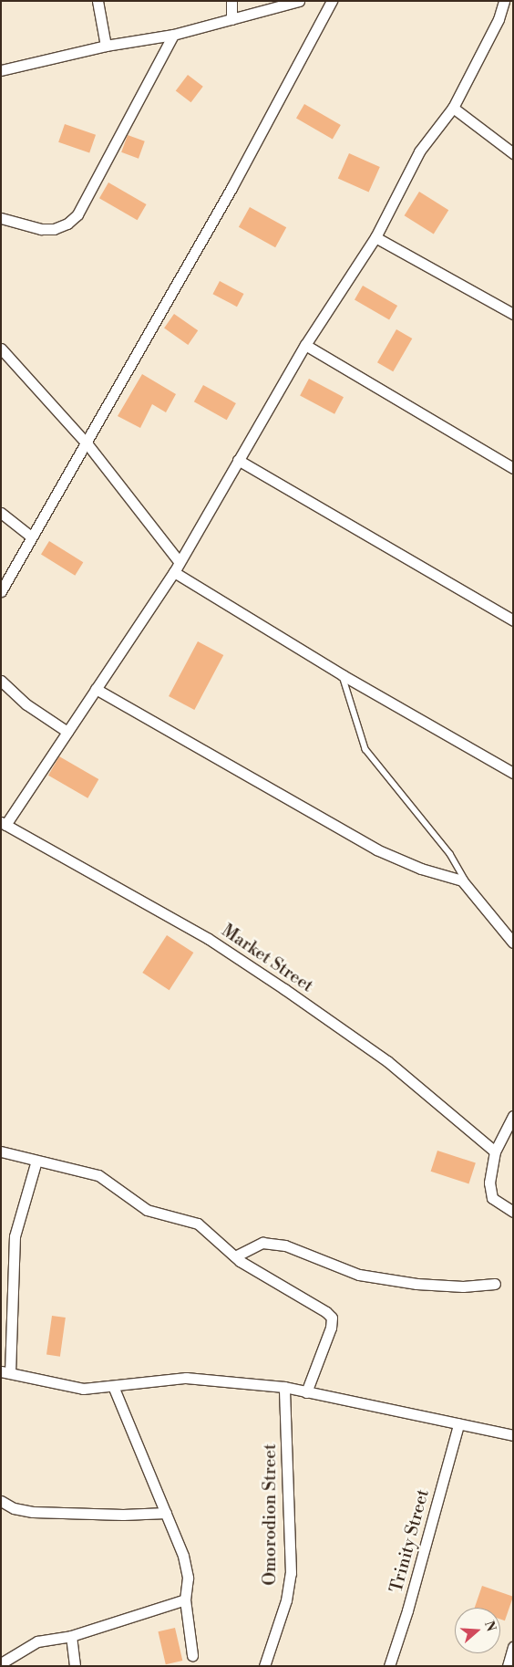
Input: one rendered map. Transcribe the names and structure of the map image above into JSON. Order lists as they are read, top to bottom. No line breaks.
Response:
{"streets":{"street":["Market Street","Omorodion Street","Trinity Street"]},"north":"right"}
